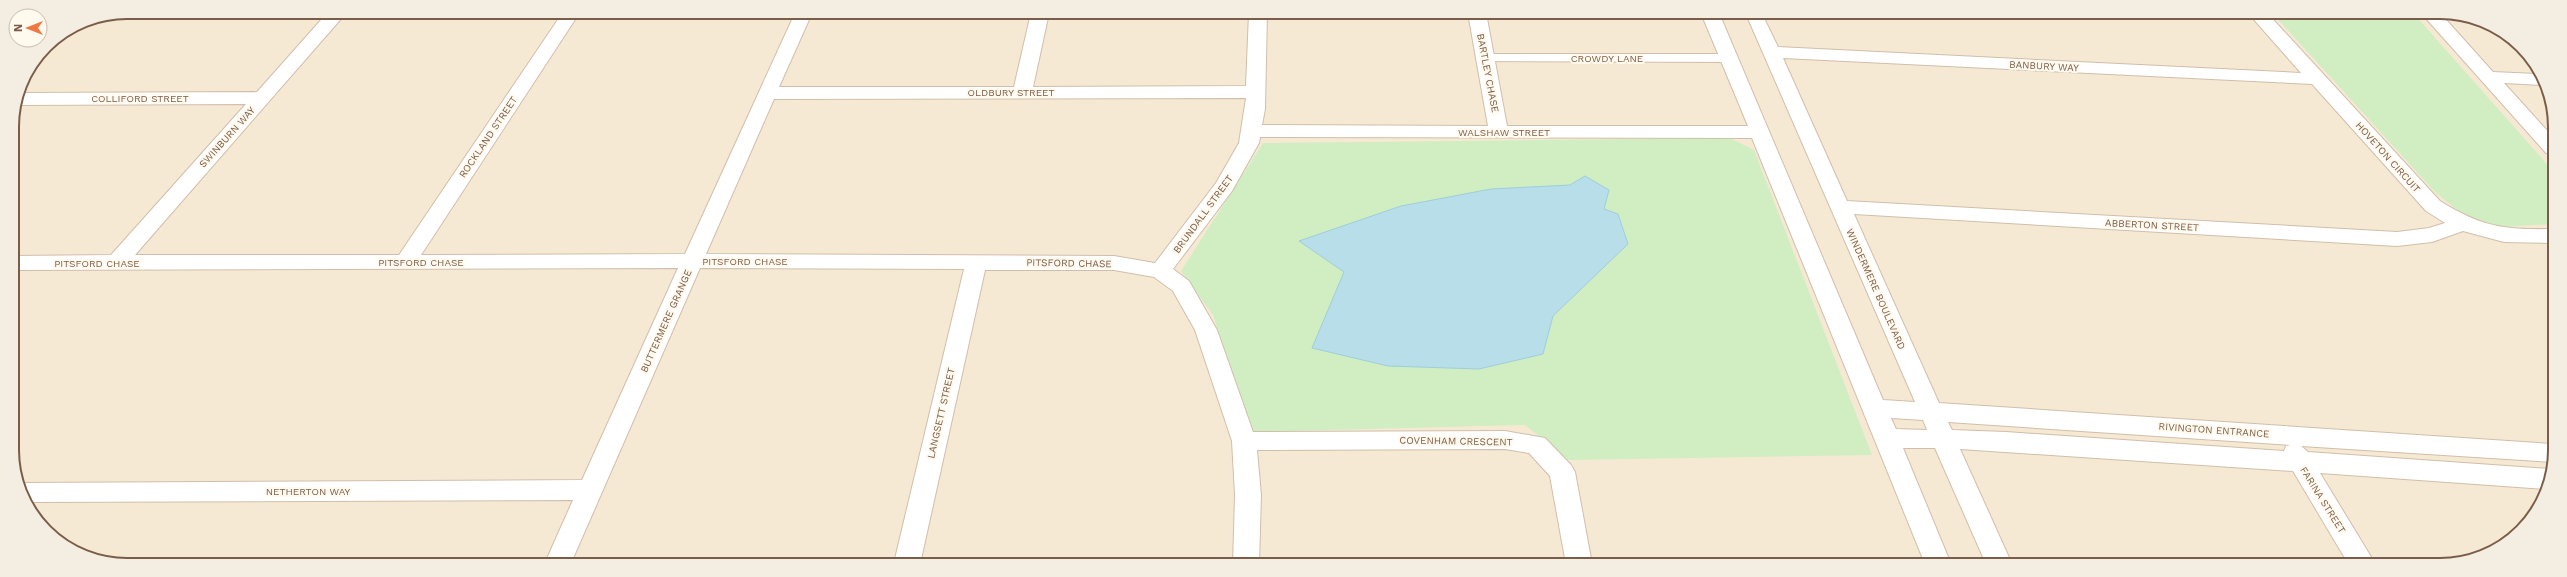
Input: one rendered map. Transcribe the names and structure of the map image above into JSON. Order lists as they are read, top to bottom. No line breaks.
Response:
{"streets":{"street":["BANBURY WAY","BARTLEY CHASE","OLDBURY STREET","COLLIFORD STREET","WALSHAW STREET","SWINBURN WAY","ROCKLAND STREET","HOVETON CIRCUIT","BRUNDALL STREET","ABBERTON STREET","PITSFORD CHASE","WINDERMERE BOULEVARD","BUTTERMERE GRANGE","LANGSETT STREET","RIVINGTON ENTRANCE","COVENHAM CRESCENT","NETHERTON WAY","FARINA STREET"],"lane":["CROWDY LANE"]},"crossings":[["CROWDY LANE","BARTLEY CHASE"],["BANBURY WAY","HOVETON CIRCUIT"],["BANBURY WAY","WINDERMERE BOULEVARD"],["BARTLEY CHASE","WALSHAW STREET"],["OLDBURY STREET","BRUNDALL STREET"],["OLDBURY STREET","BUTTERMERE GRANGE"],["COLLIFORD STREET","SWINBURN WAY"],["WALSHAW STREET","BRUNDALL STREET"],["SWINBURN WAY","PITSFORD CHASE"],["ROCKLAND STREET","PITSFORD CHASE"],["HOVETON CIRCUIT","ABBERTON STREET"],["BRUNDALL STREET","PITSFORD CHASE"],["ABBERTON STREET","WINDERMERE BOULEVARD"],["PITSFORD CHASE","BUTTERMERE GRANGE"],["PITSFORD CHASE","LANGSETT STREET"],["PITSFORD CHASE","COVENHAM CRESCENT"],["WINDERMERE BOULEVARD","RIVINGTON ENTRANCE"],["BUTTERMERE GRANGE","NETHERTON WAY"],["RIVINGTON ENTRANCE","FARINA STREET"]],"north":"left"}
